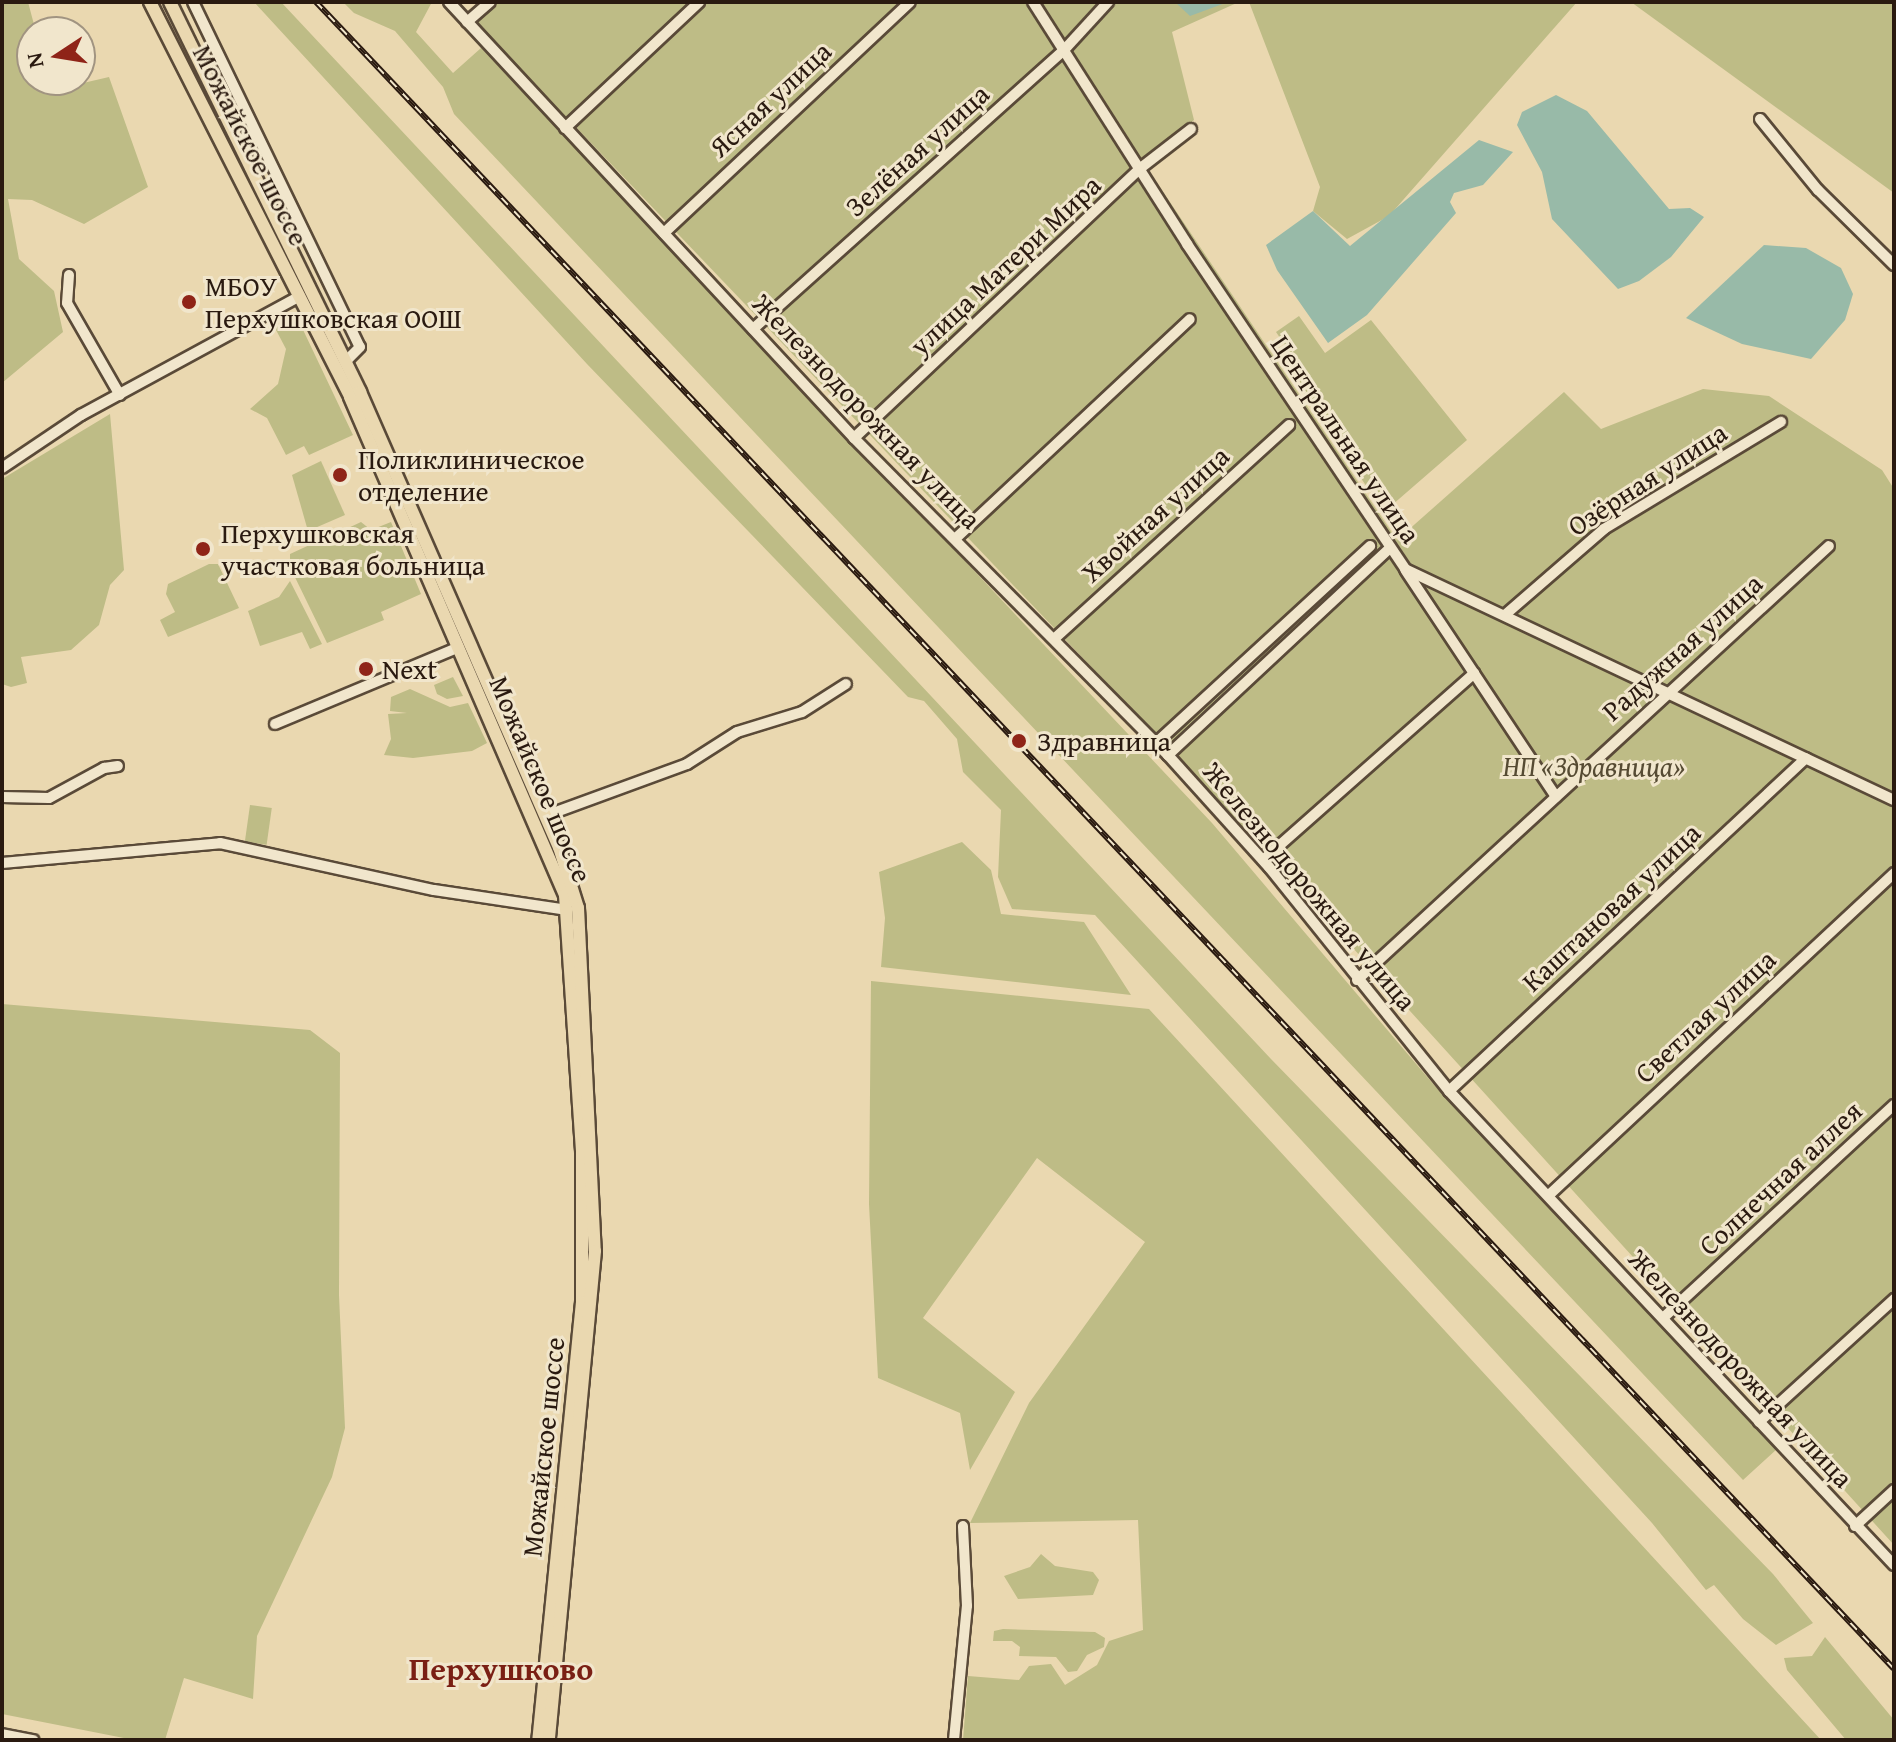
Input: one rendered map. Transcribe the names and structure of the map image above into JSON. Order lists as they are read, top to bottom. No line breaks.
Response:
{"streets":{"main road":["Можайское шоссе"],"street":["Ясная улица","Зелёная улица","улица Матери Мира","Железнодорожная улица","Центральная улица","Озёрная улица","Хвойная улица","Радужная улица","Каштановая улица","Светлая улица","Солнечная аллея"]},"crossings":[["Ясная улица","Железнодорожная улица"],["Зелёная улица","Железнодорожная улица"],["Зелёная улица","Центральная улица"],["улица Матери Мира","Железнодорожная улица"],["улица Матери Мира","Центральная улица"],["Железнодорожная улица","Хвойная улица"],["Железнодорожная улица","Радужная улица"],["Железнодорожная улица","Каштановая улица"],["Железнодорожная улица","Светлая улица"],["Железнодорожная улица","Солнечная аллея"],["Центральная улица","Озёрная улица"],["Центральная улица","Радужная улица"],["Центральная улица","Каштановая улица"]],"districts":["Перхушково"],"parks":["НП «Здравница»"],"places":["МБОУ Перхушковская ООШ","Поликлиническое отделение","Перхушковская участковая больница","Next","Здравница"],"north":"left"}
